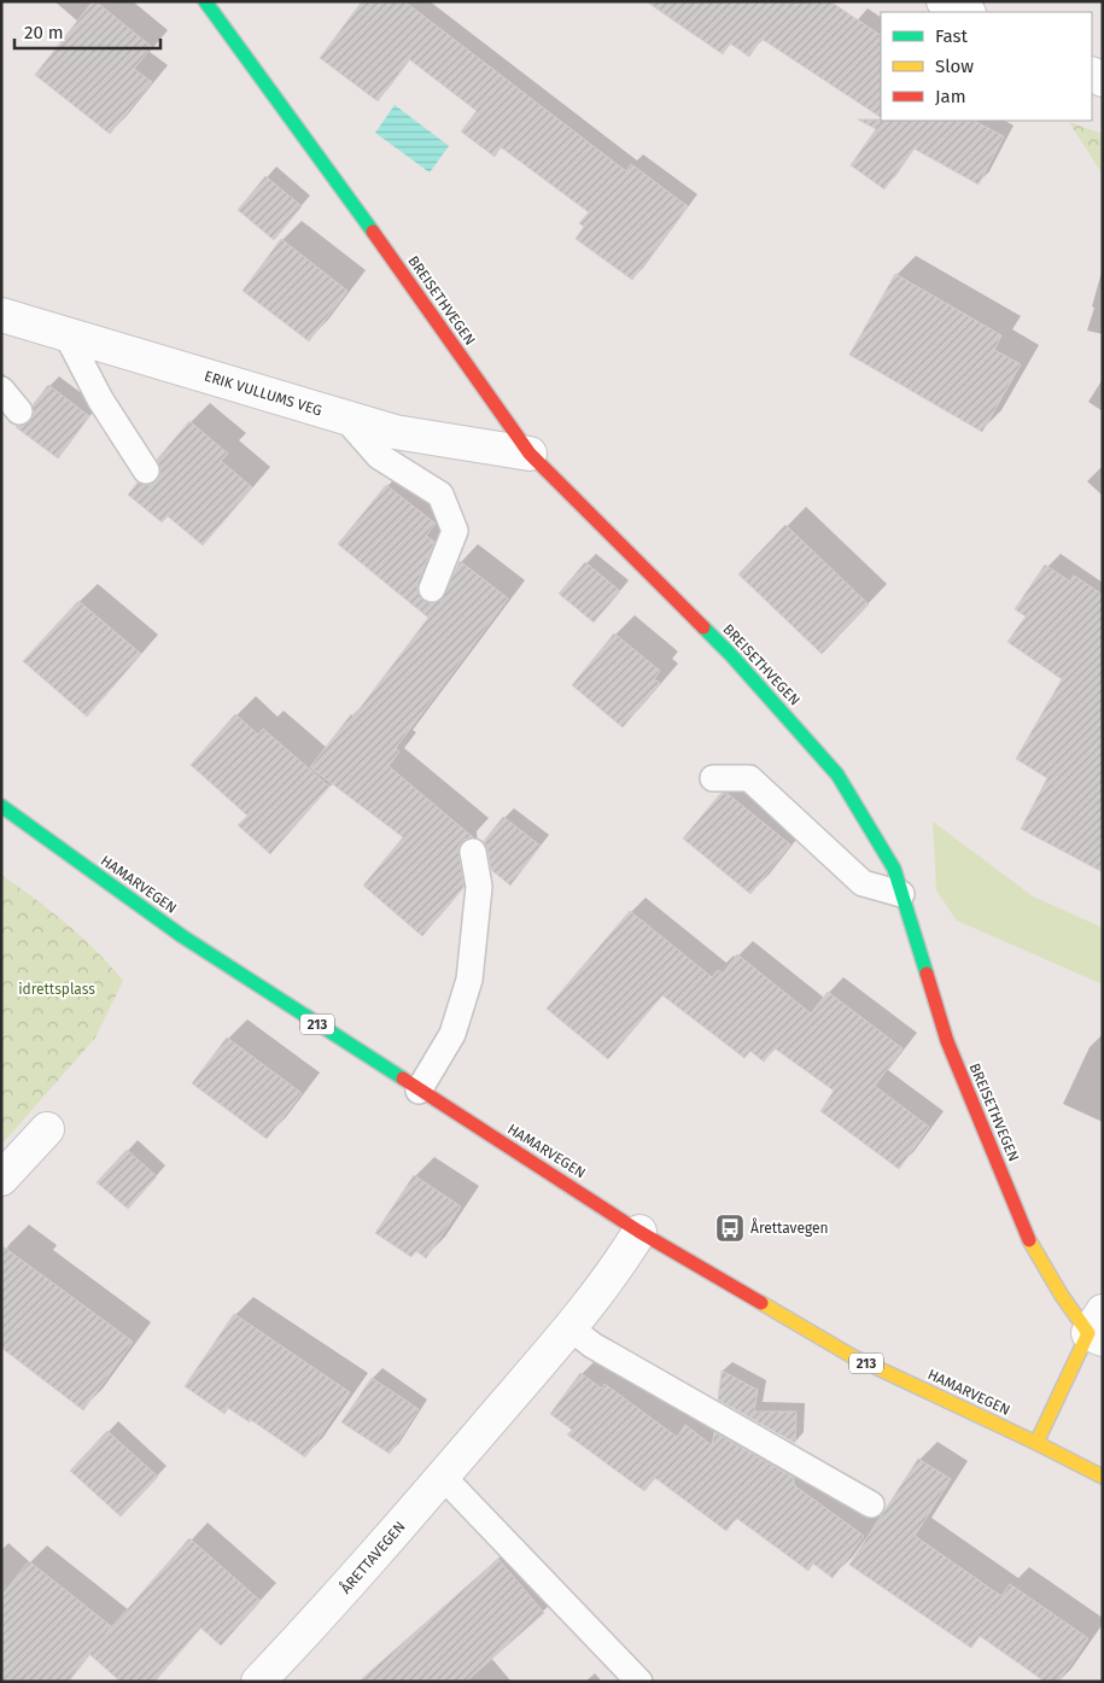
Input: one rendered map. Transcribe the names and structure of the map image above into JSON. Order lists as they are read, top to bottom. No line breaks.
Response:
{"streets":{"street":["BREISETHVEGEN","ERIK VULLUMS VEG","HAMARVEGEN","213","ÅRETTAVEGEN"]},"crossings":[["BREISETHVEGEN","ERIK VULLUMS VEG"],["BREISETHVEGEN","HAMARVEGEN"],["HAMARVEGEN","ÅRETTAVEGEN"]],"parks":["idrettsplass"],"places":{"bus stop":["Årettavegen"]},"legend":["Fast","Slow","Jam"],"scale_bar":"20 m"}
